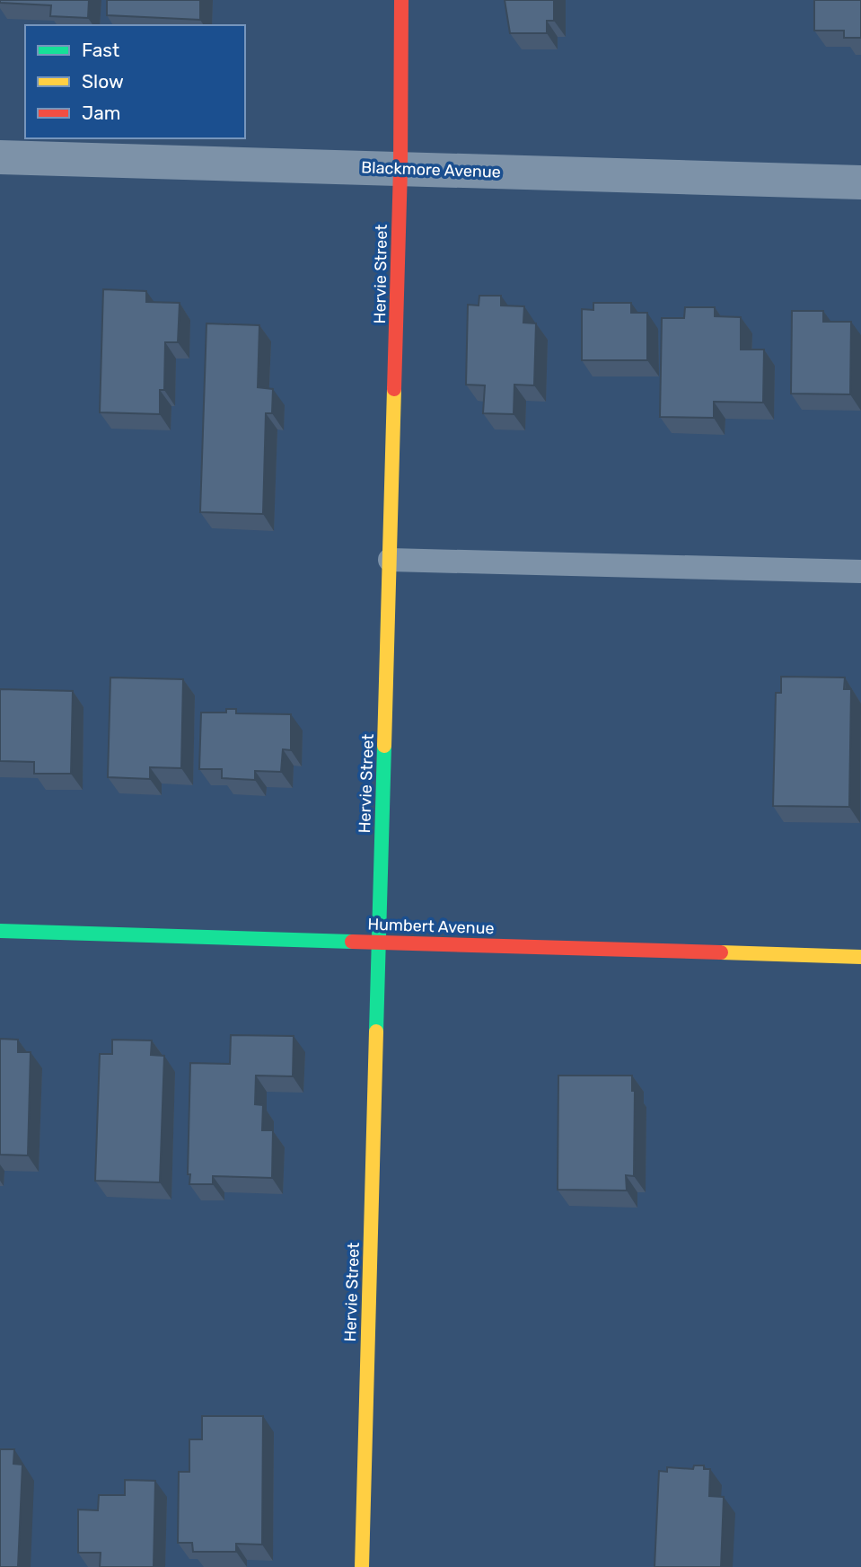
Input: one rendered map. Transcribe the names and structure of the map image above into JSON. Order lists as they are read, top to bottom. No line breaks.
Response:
{"streets":{"street":["Blackmore Avenue","Hervie Street","Humbert Avenue"]},"crossings":[["Blackmore Avenue","Hervie Street"],["Hervie Street","Humbert Avenue"]],"legend":["Fast","Slow","Jam"]}
